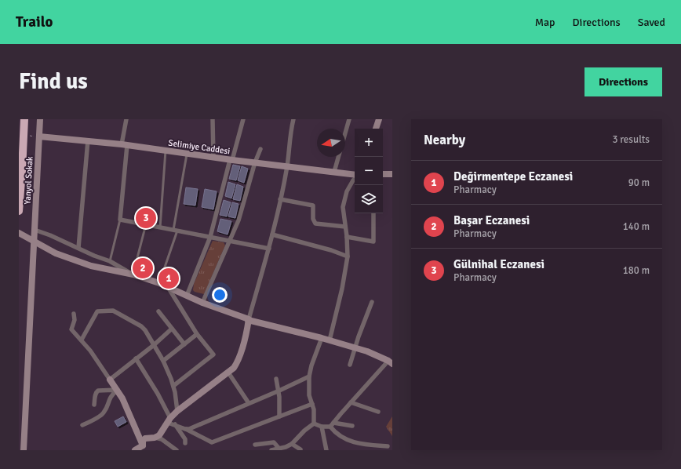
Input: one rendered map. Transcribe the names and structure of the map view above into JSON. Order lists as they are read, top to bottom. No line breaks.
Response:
{"streets":{"street":["Selimiye Caddesi","Yanyol Sokak"]},"crossings":[["Selimiye Caddesi","Yanyol Sokak"]],"north":"left","page":{"header":"Trailo","nav":["Map","Directions","Saved"],"buttons":"Directions","title":"Find us","heading":["Nearby","3 results"],"map_buttons":["+","−"],"list":[{"mark":"1","name":"Değirmentepe Eczanesi","note":"Pharmacy","value":"90 m"},{"mark":"2","name":"Başar Eczanesi","note":"Pharmacy","value":"140 m"},{"mark":"3","name":"Gülnihal Eczanesi","note":"Pharmacy","value":"180 m"}],"pins":["3","2","1"]}}
